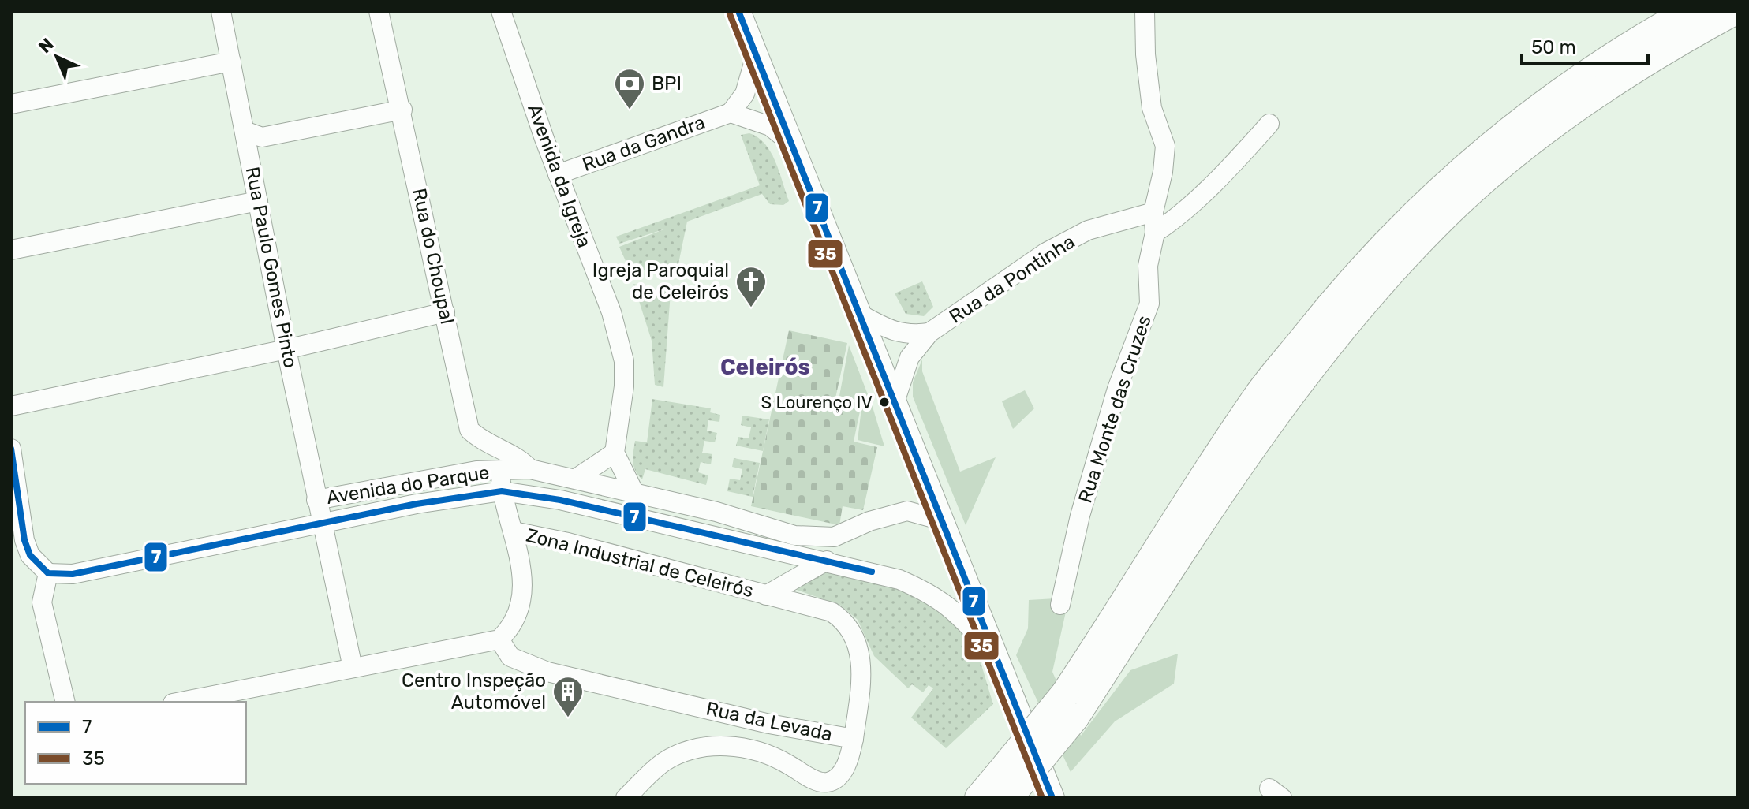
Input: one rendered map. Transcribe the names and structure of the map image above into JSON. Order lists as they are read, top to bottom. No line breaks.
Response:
{"streets":{"street":["Rua da Gandra","Avenida da Igreja","Rua do Choupal","Rua Paulo Gomes Pinto","Rua da Pontinha","Rua Monte das Cruzes","Avenida do Parque","Zona Industrial de Celeirós","Rua da Levada"]},"crossings":[["Rua da Gandra","Avenida da Igreja"],["Rua do Choupal","Avenida do Parque"],["Rua Paulo Gomes Pinto","Avenida do Parque"],["Rua da Pontinha","Rua Monte das Cruzes"],["Zona Industrial de Celeirós","Rua da Levada"]],"districts":["Celeirós"],"places":{"bank":["BPI"],"church":["Igreja Paroquial de Celeirós"],"other":["S Lourenço IV"],"building":["Centro Inspeção Automóvel"]},"lines":["transit line 7","transit line 35"],"legend":["7","35"],"scale_bar":"50 m","north":"top left"}
